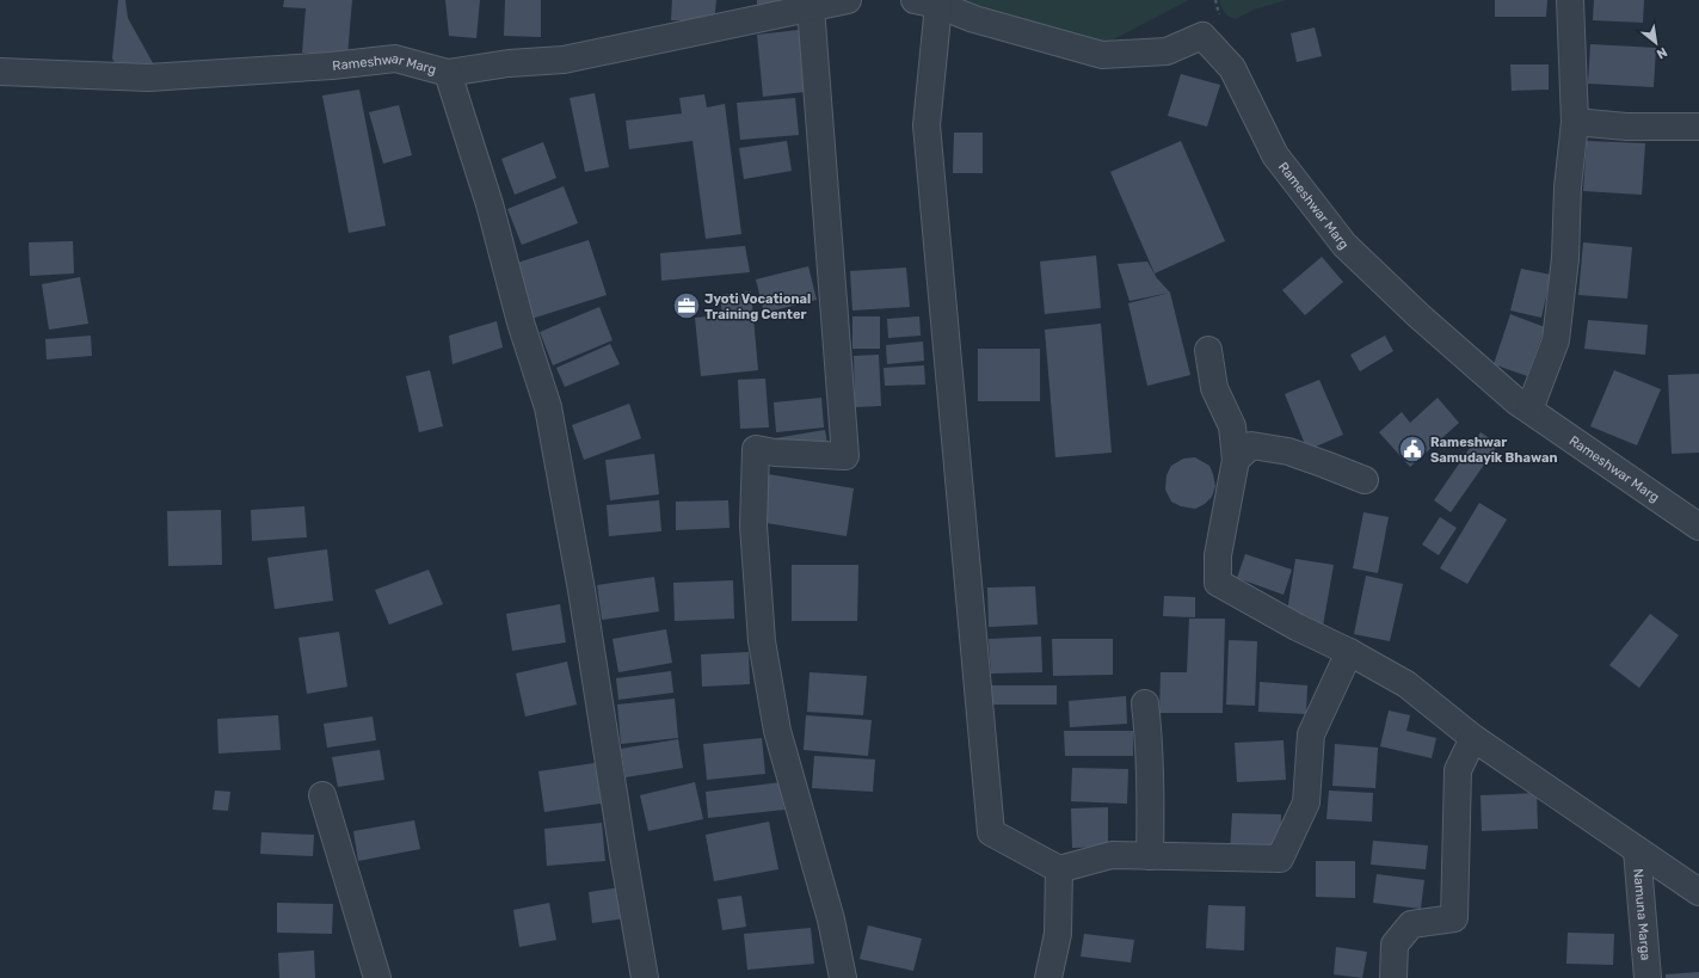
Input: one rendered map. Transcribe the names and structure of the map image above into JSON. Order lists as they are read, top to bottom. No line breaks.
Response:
{"streets":{"street":["Rameshwar Marg","Namuna Marga"]},"places":{"office":["Jyoti Vocational Training Center"],"public building":["Rameshwar Samudayik Bhawan"]},"north":"bottom right"}
